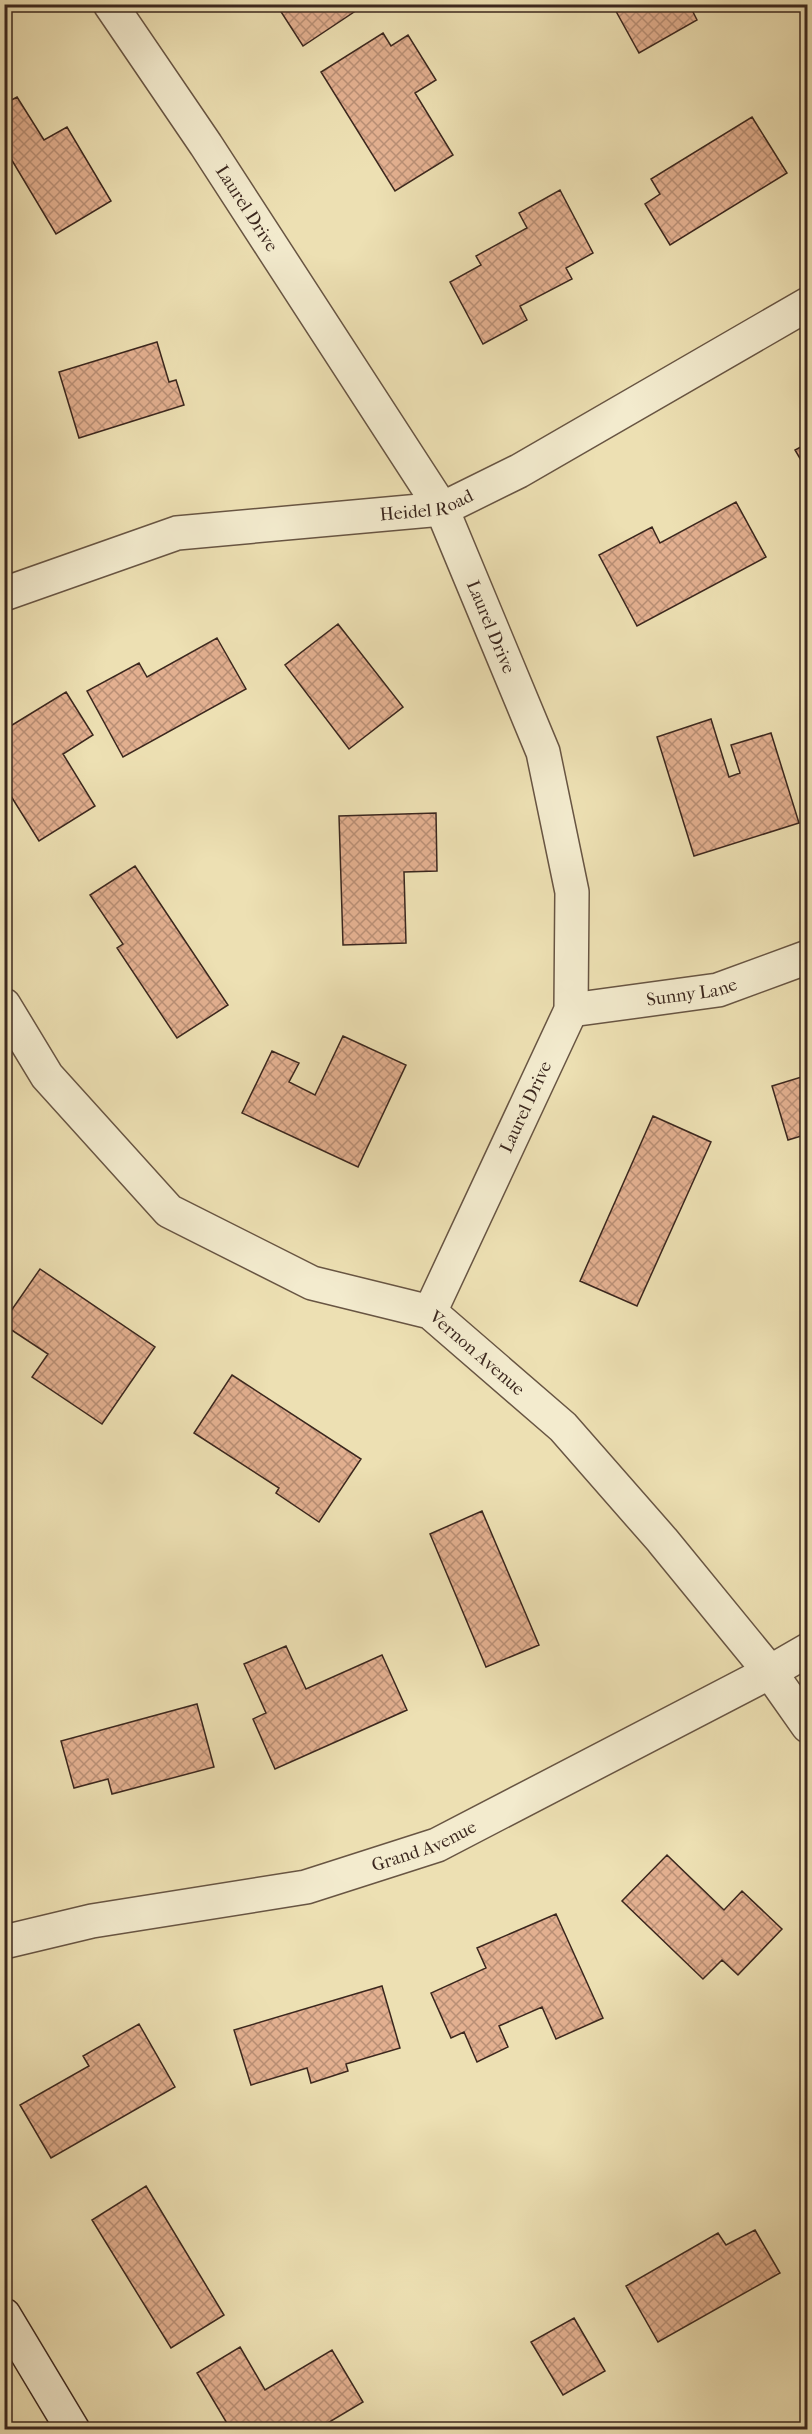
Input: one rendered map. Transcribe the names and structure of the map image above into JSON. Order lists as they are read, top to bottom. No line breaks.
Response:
{"streets":{"street":["Laurel Drive","Heidel Road","Sunny Lane","Vernon Avenue","Grand Avenue"]},"crossings":[["Laurel Drive","Heidel Road"],["Laurel Drive","Sunny Lane"],["Laurel Drive","Vernon Avenue"],["Vernon Avenue","Grand Avenue"]]}
